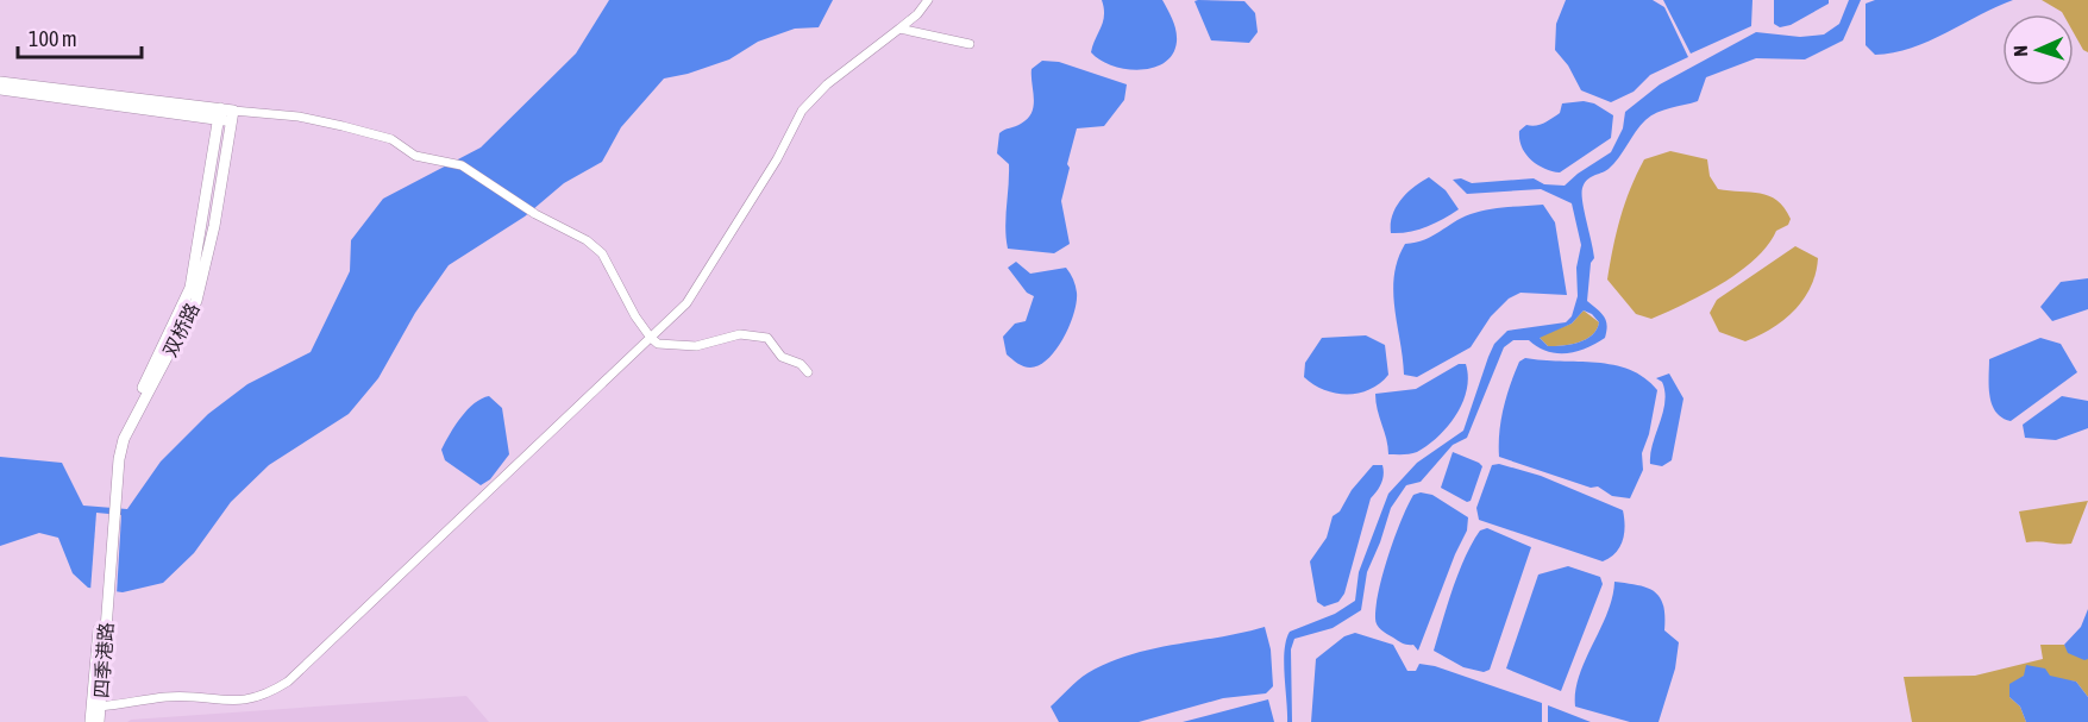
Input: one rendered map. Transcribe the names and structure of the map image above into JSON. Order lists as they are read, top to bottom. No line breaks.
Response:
{"streets":{"street":["双桥路","四季港路"]},"scale_bar":"100 m","north":"left"}
